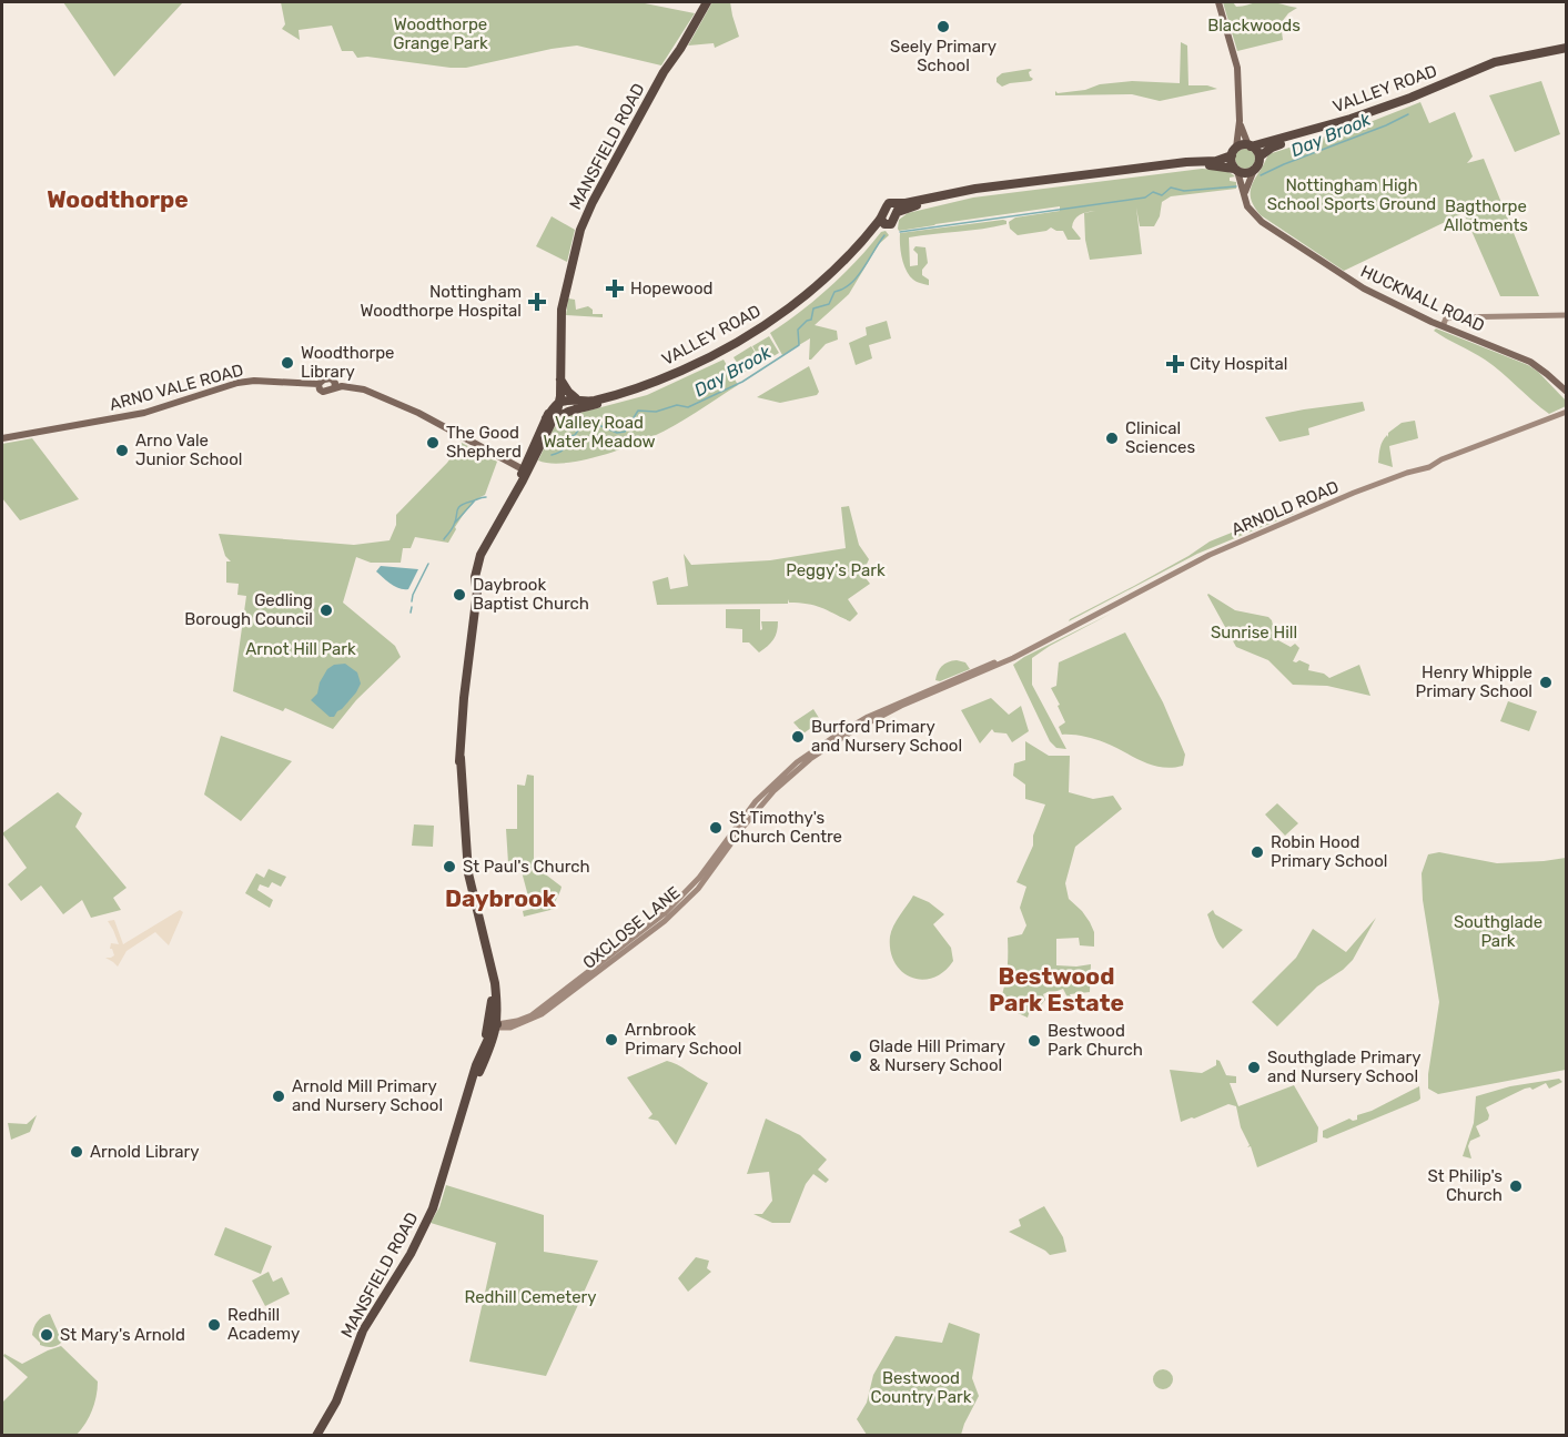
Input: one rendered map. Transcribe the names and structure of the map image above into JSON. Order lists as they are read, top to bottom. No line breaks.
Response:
{"streets":{"highway":["VALLEY ROAD","MANSFIELD ROAD"],"main road":["HUCKNALL ROAD","ARNO VALE ROAD","ARNOLD ROAD","OXCLOSE LANE"]},"crossings":[["VALLEY ROAD","MANSFIELD ROAD"],["VALLEY ROAD","HUCKNALL ROAD"],["MANSFIELD ROAD","OXCLOSE LANE"],["ARNOLD ROAD","OXCLOSE LANE"]],"districts":["Woodthorpe","Daybrook","Bestwood Park Estate"],"water":["Day Brook"],"parks":["Woodthorpe Grange Park","Blackwoods","Nottingham High School Sports Ground","Bagthorpe Allotments","Valley Road Water Meadow","Peggy's Park","Sunrise Hill","Arnot Hill Park","Southglade Park","Redhill Cemetery","Bestwood Country Park"],"places":{"other":["Seely Primary School","Woodthorpe Library","Clinical Sciences","The Good Shepherd","Arno Vale Junior School","Daybrook Baptist Church","Gedling Borough Council","Henry Whipple Primary School","Burford Primary and Nursery School","St Timothy's Church Centre","Robin Hood Primary School","St Paul's Church","Arnbrook Primary School","Bestwood Park Church","Glade Hill Primary & Nursery School","Southglade Primary and Nursery School","Arnold Mill Primary and Nursery School","Arnold Library","St Philip's Church","Redhill Academy","St Mary's Arnold"],"health":["Hopewood","Nottingham Woodthorpe Hospital","City Hospital"]}}
